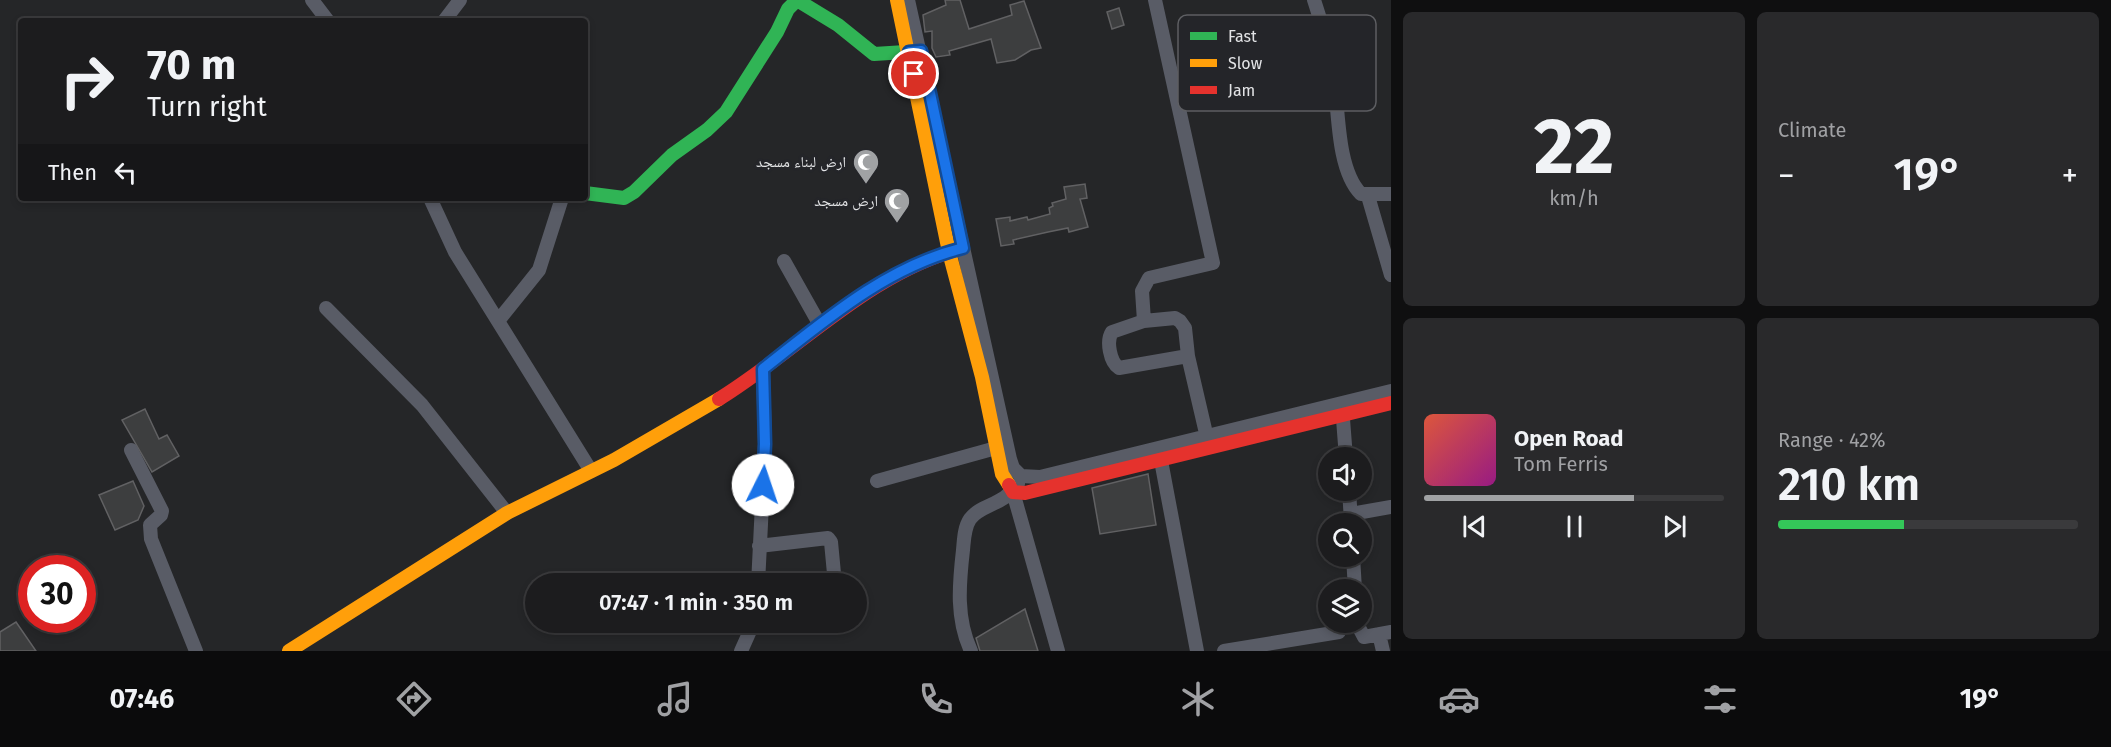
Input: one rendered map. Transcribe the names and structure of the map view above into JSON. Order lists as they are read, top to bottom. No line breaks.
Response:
{"places":{"mosque":["ارض لبناء مسجد","ارض مسجد"]},"legend":["Fast","Slow","Jam"],"page":{"tile":[["22","km/h"],"Climate",["Range · 42%","210 km"]],"turn":["70 m","Turn right"],"then":"Then","heat":["−","19°","+"],"song":["Open Road","Tom Ferris"],"limit":"30","trip":"07:47 · 1 min · 350 m","tabs":["07:46","19°"]}}
